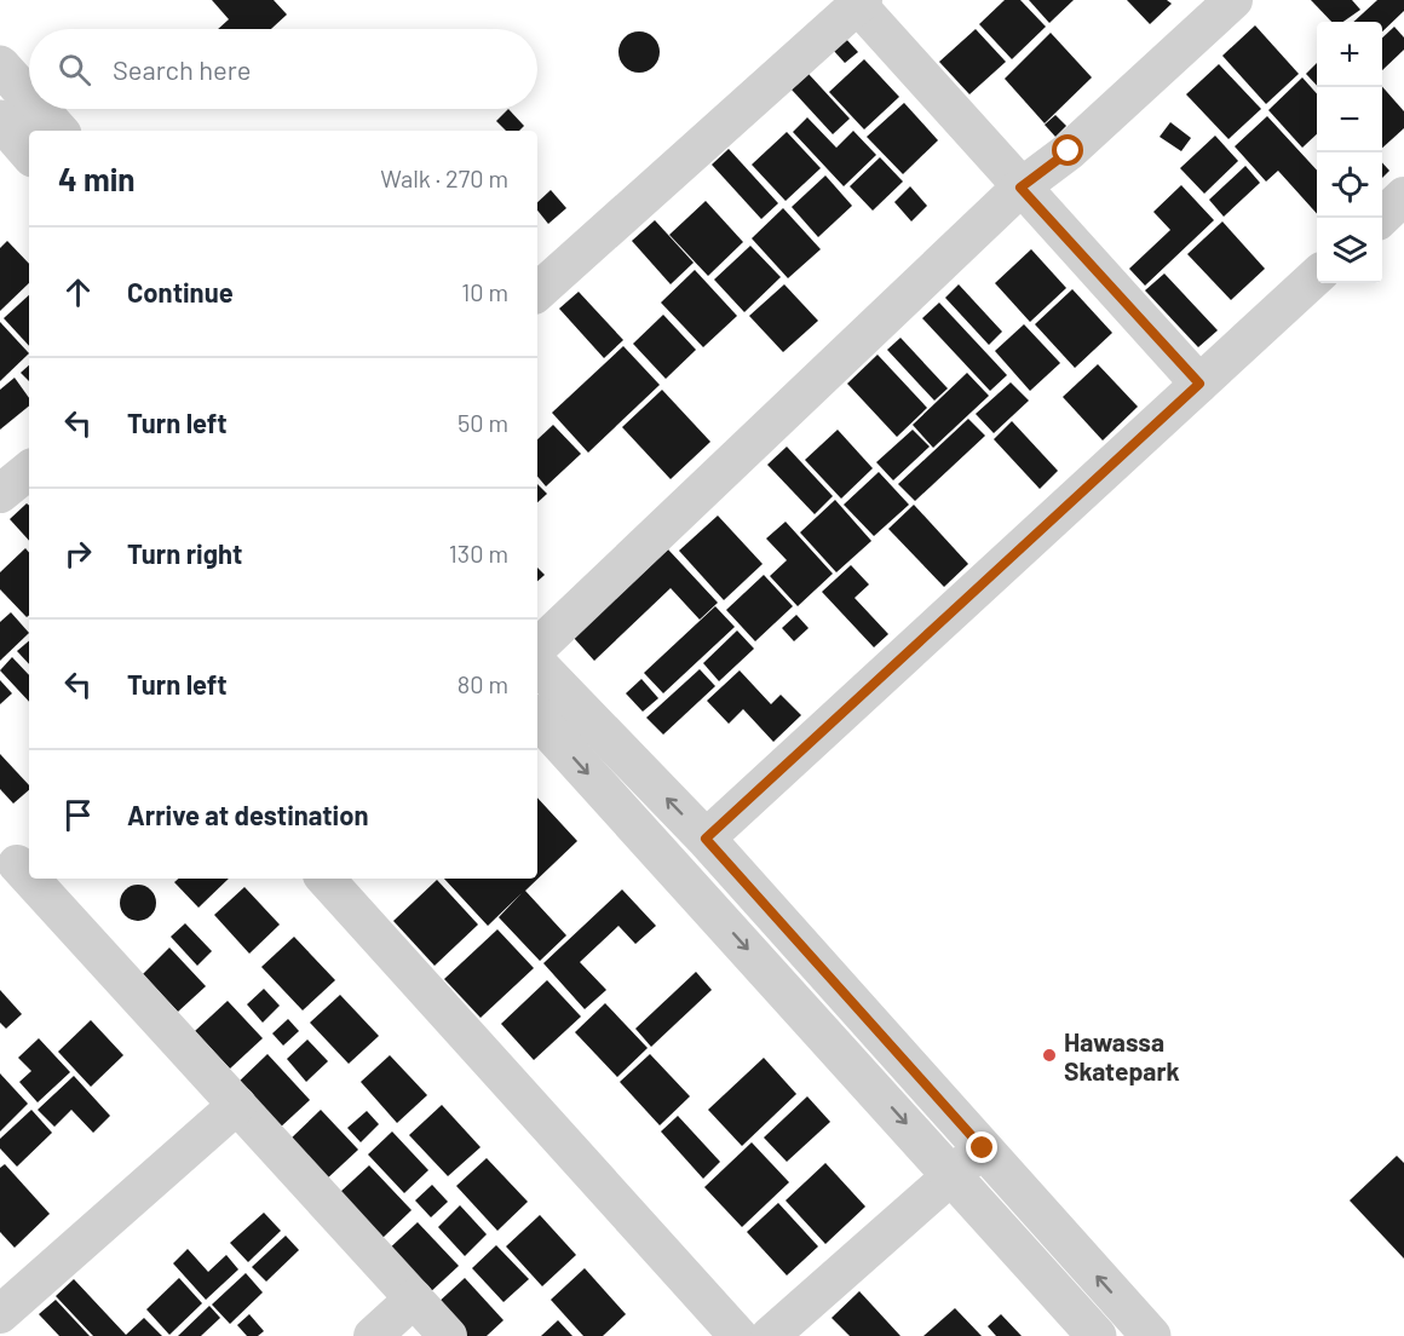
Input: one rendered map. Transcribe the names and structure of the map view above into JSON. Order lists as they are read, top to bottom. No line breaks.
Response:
{"places":["Hawassa Skatepark"],"page":{"map_buttons":["+","−"],"search":"Search here","heading":["4 min","Walk · 270 m"],"list":[["Continue","10 m"],["Turn left","50 m"],["Turn right","130 m"],["Turn left","80 m"],"Arrive at destination"]}}
